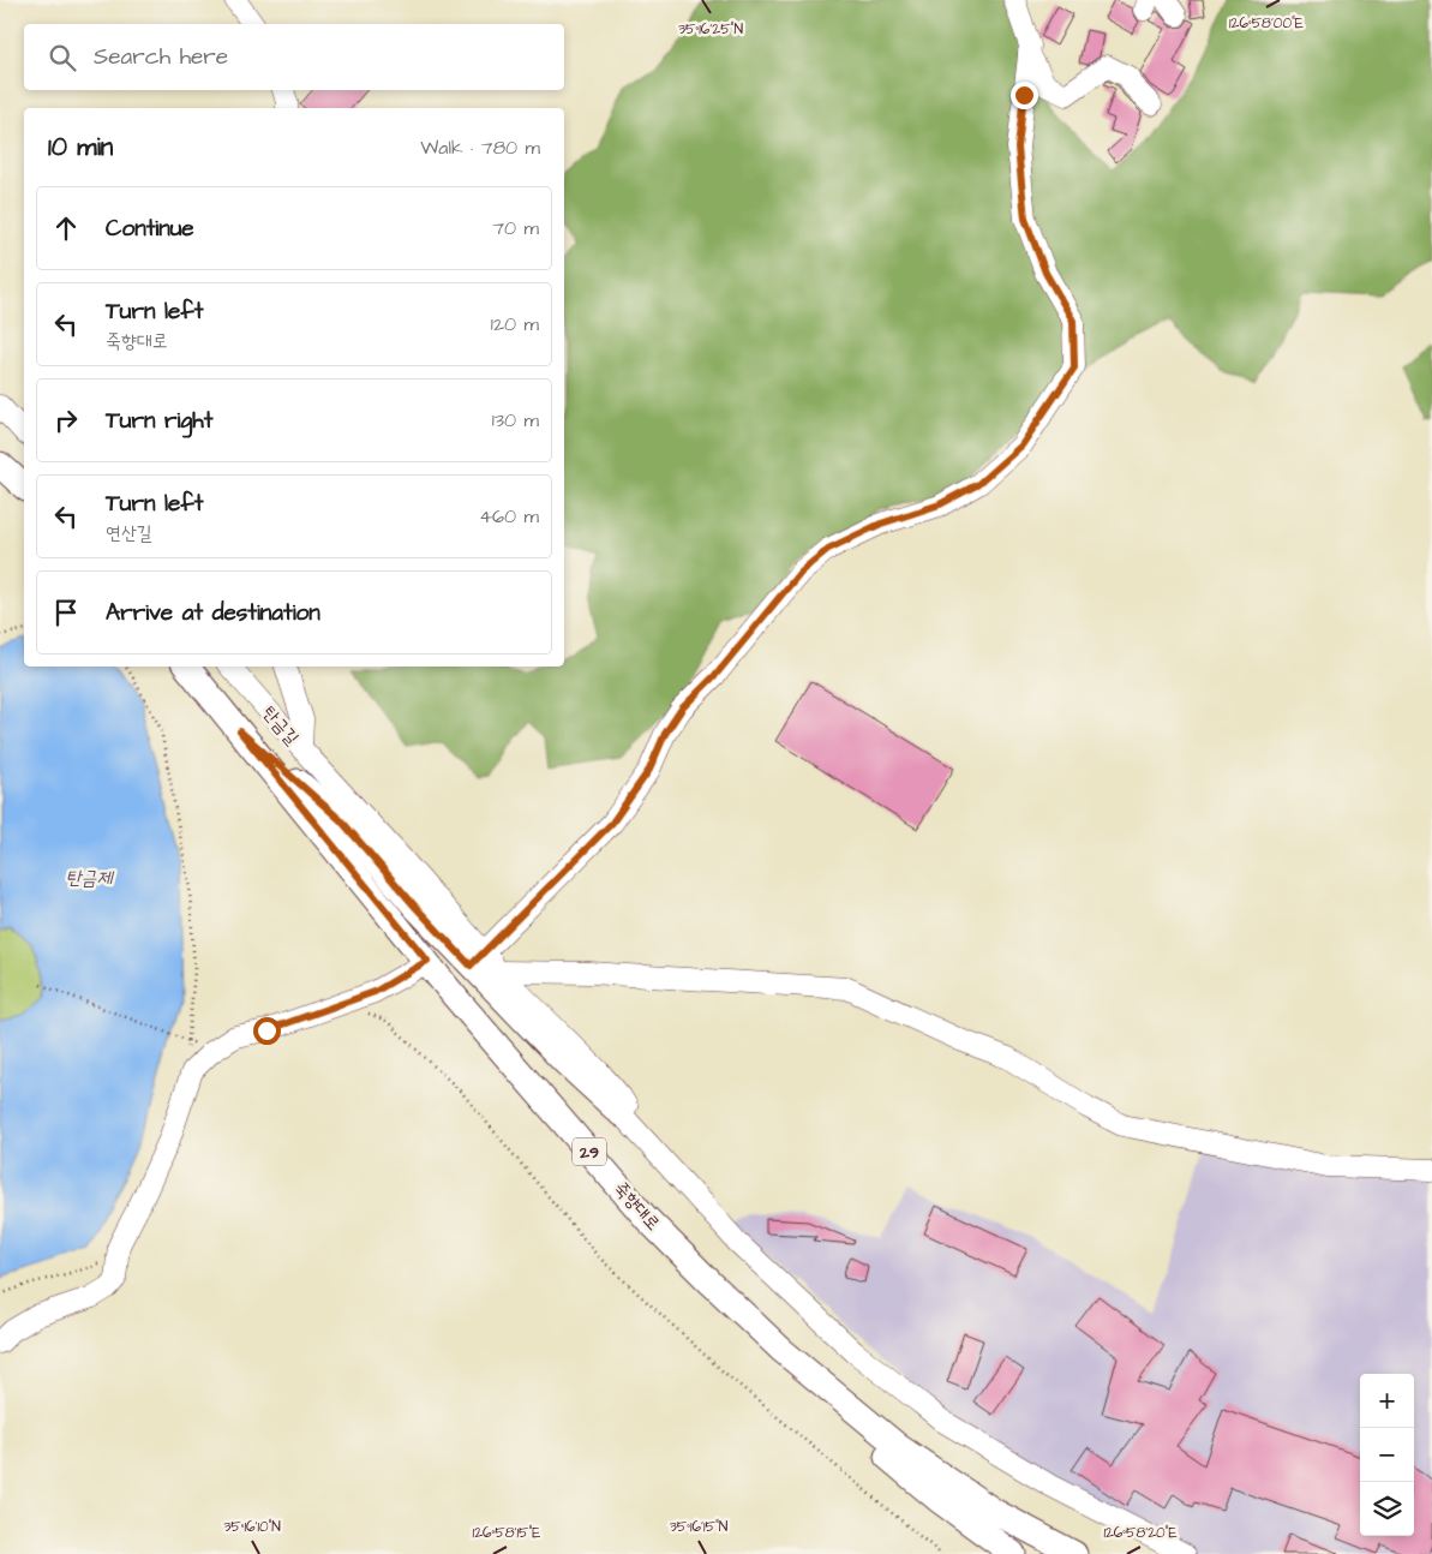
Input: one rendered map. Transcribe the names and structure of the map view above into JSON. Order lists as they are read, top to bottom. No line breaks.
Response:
{"streets":{"main road":["29","죽향대로"],"street":["탄금길"]},"water":["탄금제"],"page":{"search":"Search here","heading":["10 min","Walk · 780 m"],"list":[["Continue","70 m"],["Turn left","죽향대로","120 m"],["Turn right","130 m"],["Turn left","연산길","460 m"],"Arrive at destination"],"map_buttons":["+","−"]},"coordinates":["126°58'00\"E","35°16'25\"N","35°16'10\"N","35°16'15\"N","126°58'15\"E","126°58'20\"E"]}
